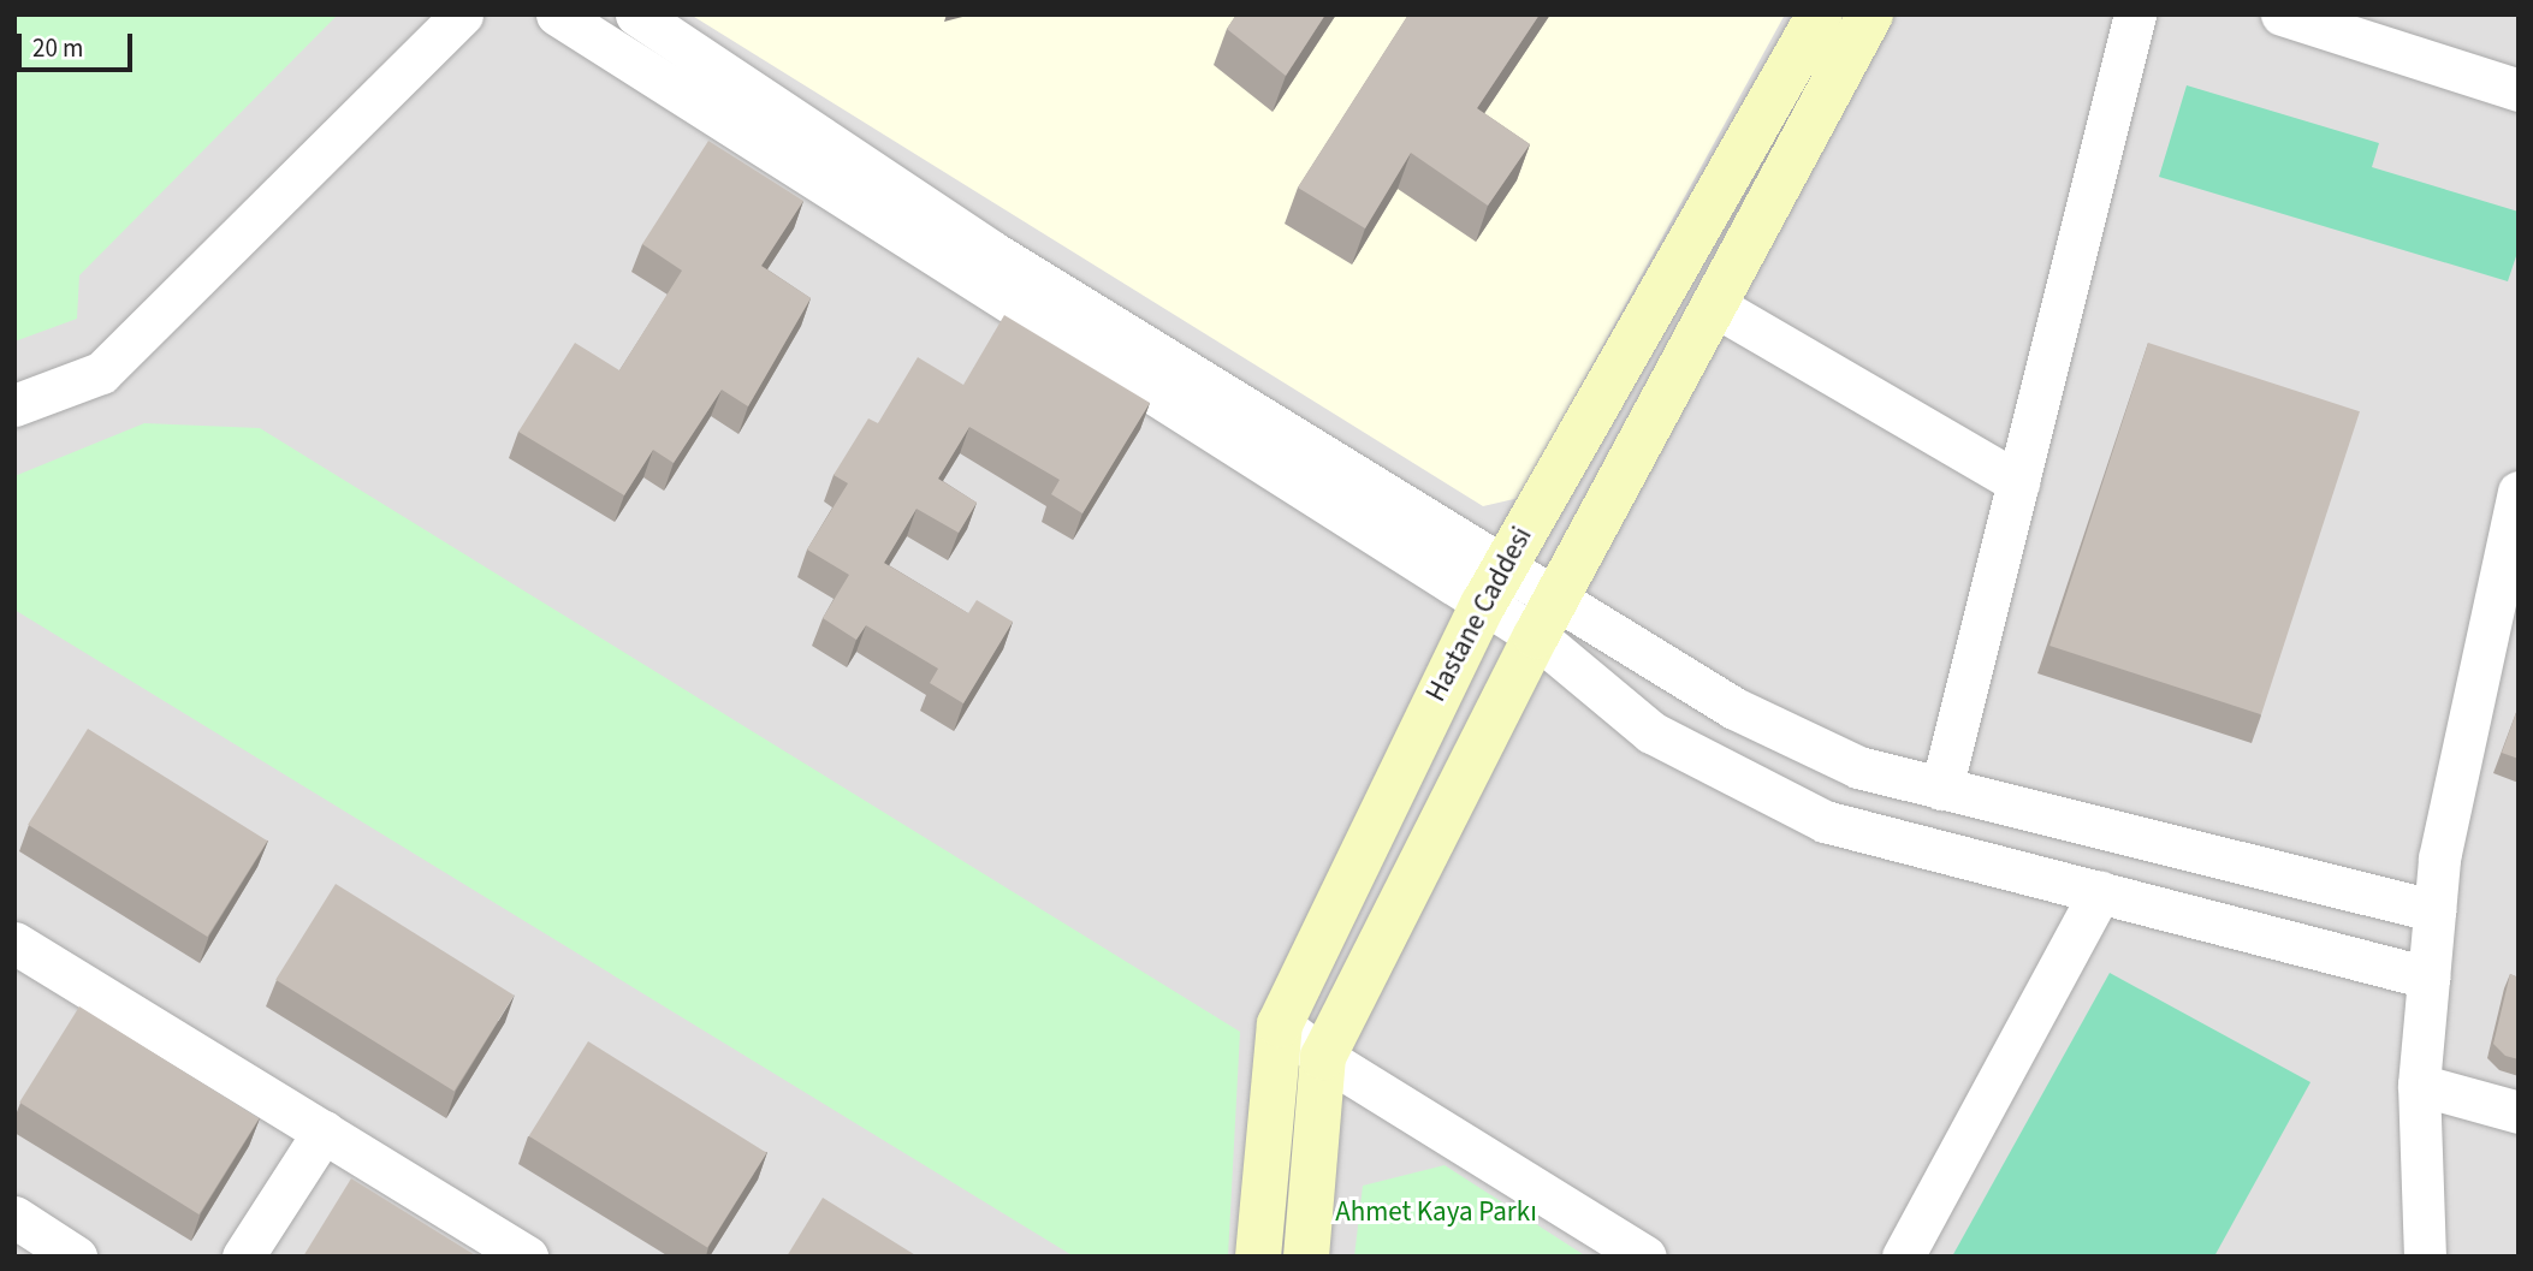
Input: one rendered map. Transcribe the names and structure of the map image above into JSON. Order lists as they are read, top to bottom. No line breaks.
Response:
{"streets":{"main road":["Hastane Caddesi"]},"parks":["Ahmet Kaya Parkı"],"scale_bar":"20 m"}
